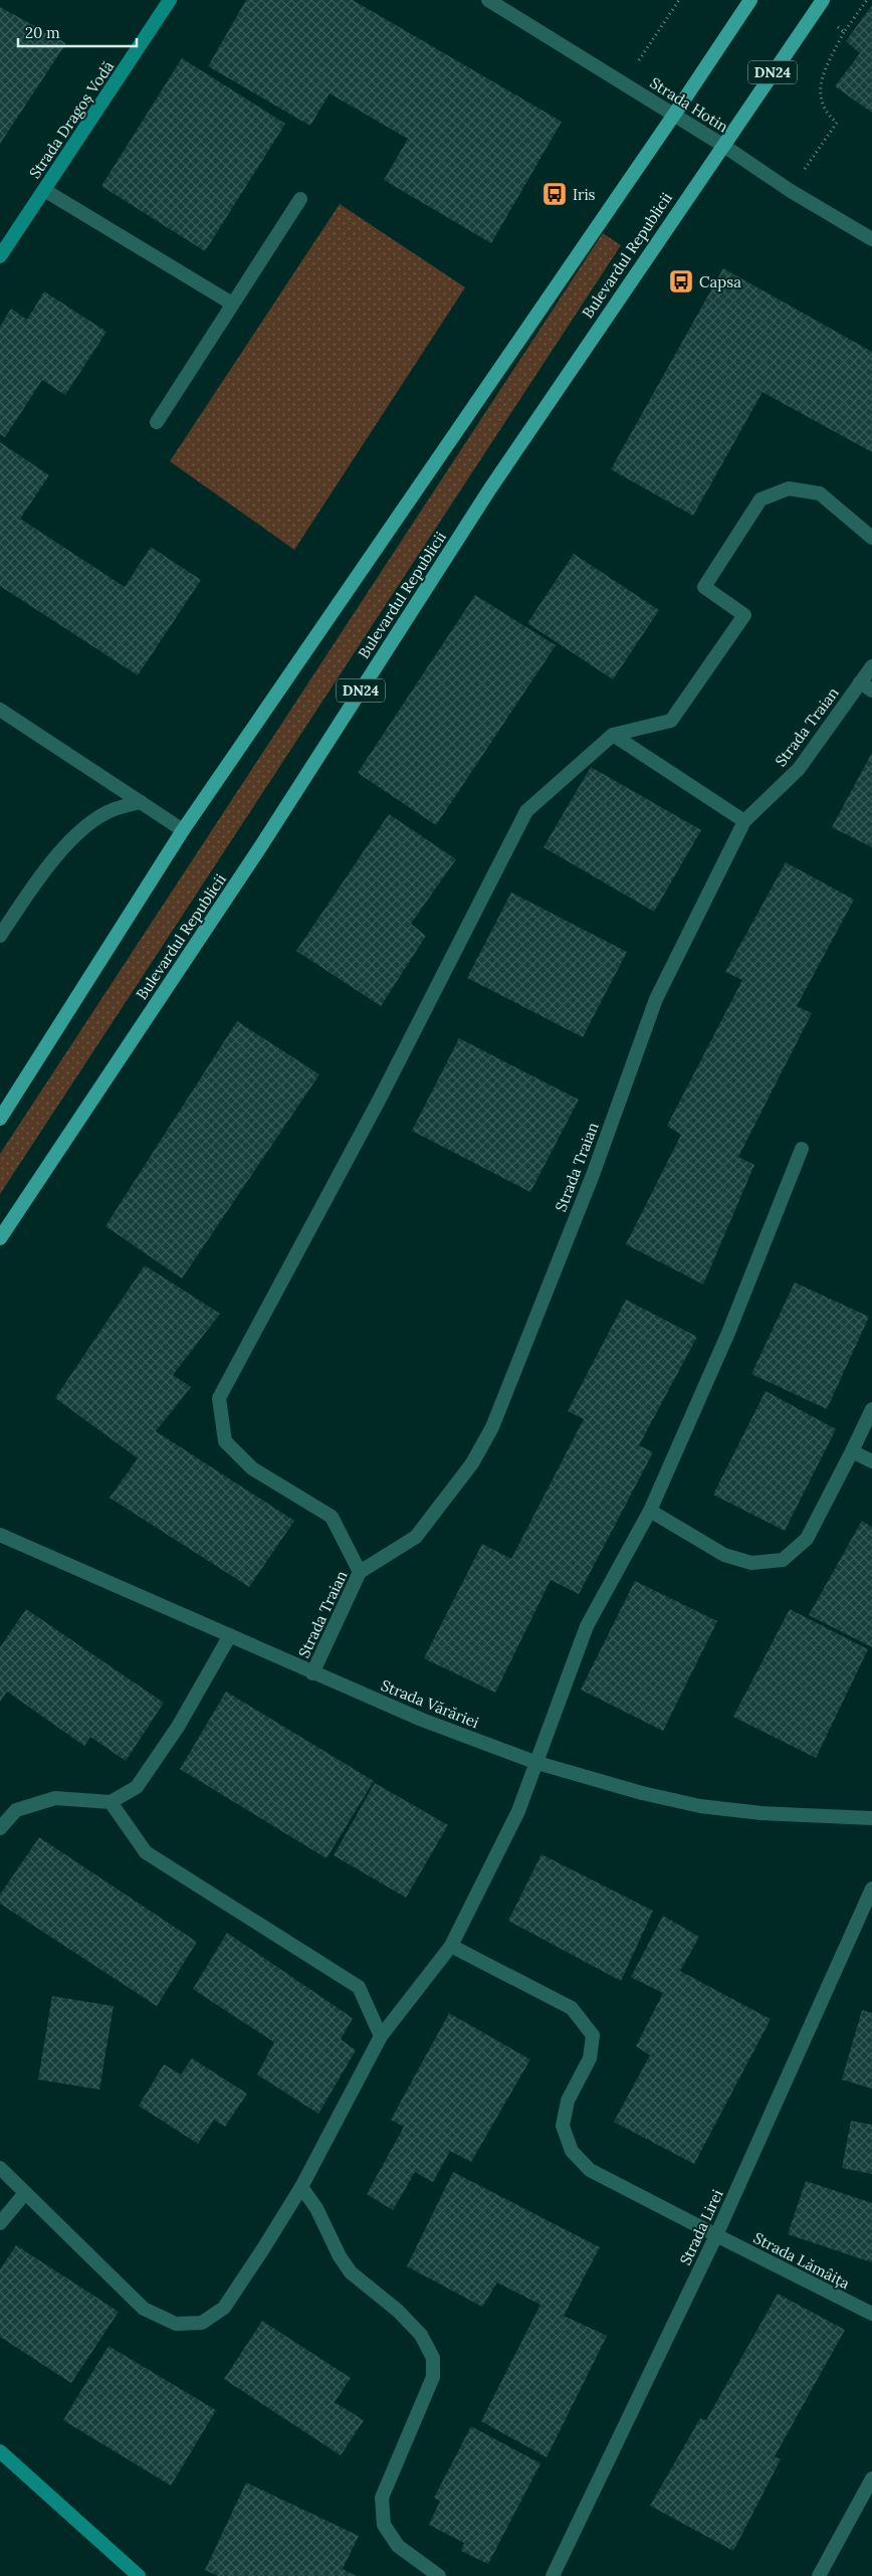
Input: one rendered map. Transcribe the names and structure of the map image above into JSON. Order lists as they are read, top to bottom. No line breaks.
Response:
{"streets":{"main road":["DN24","Strada Dragoș Vodă","Bulevardul Republicii"],"street":["Strada Hotin","Strada Traian","Strada Vărăriei","Strada Lirei","Strada Lămâița"]},"crossings":[["Strada Hotin","Bulevardul Republicii"],["Strada Traian","Strada Vărăriei"],["Strada Lirei","Strada Lămâița"]],"places":{"bus stop":["Iris","Capsa"]},"scale_bar":"20 m"}
